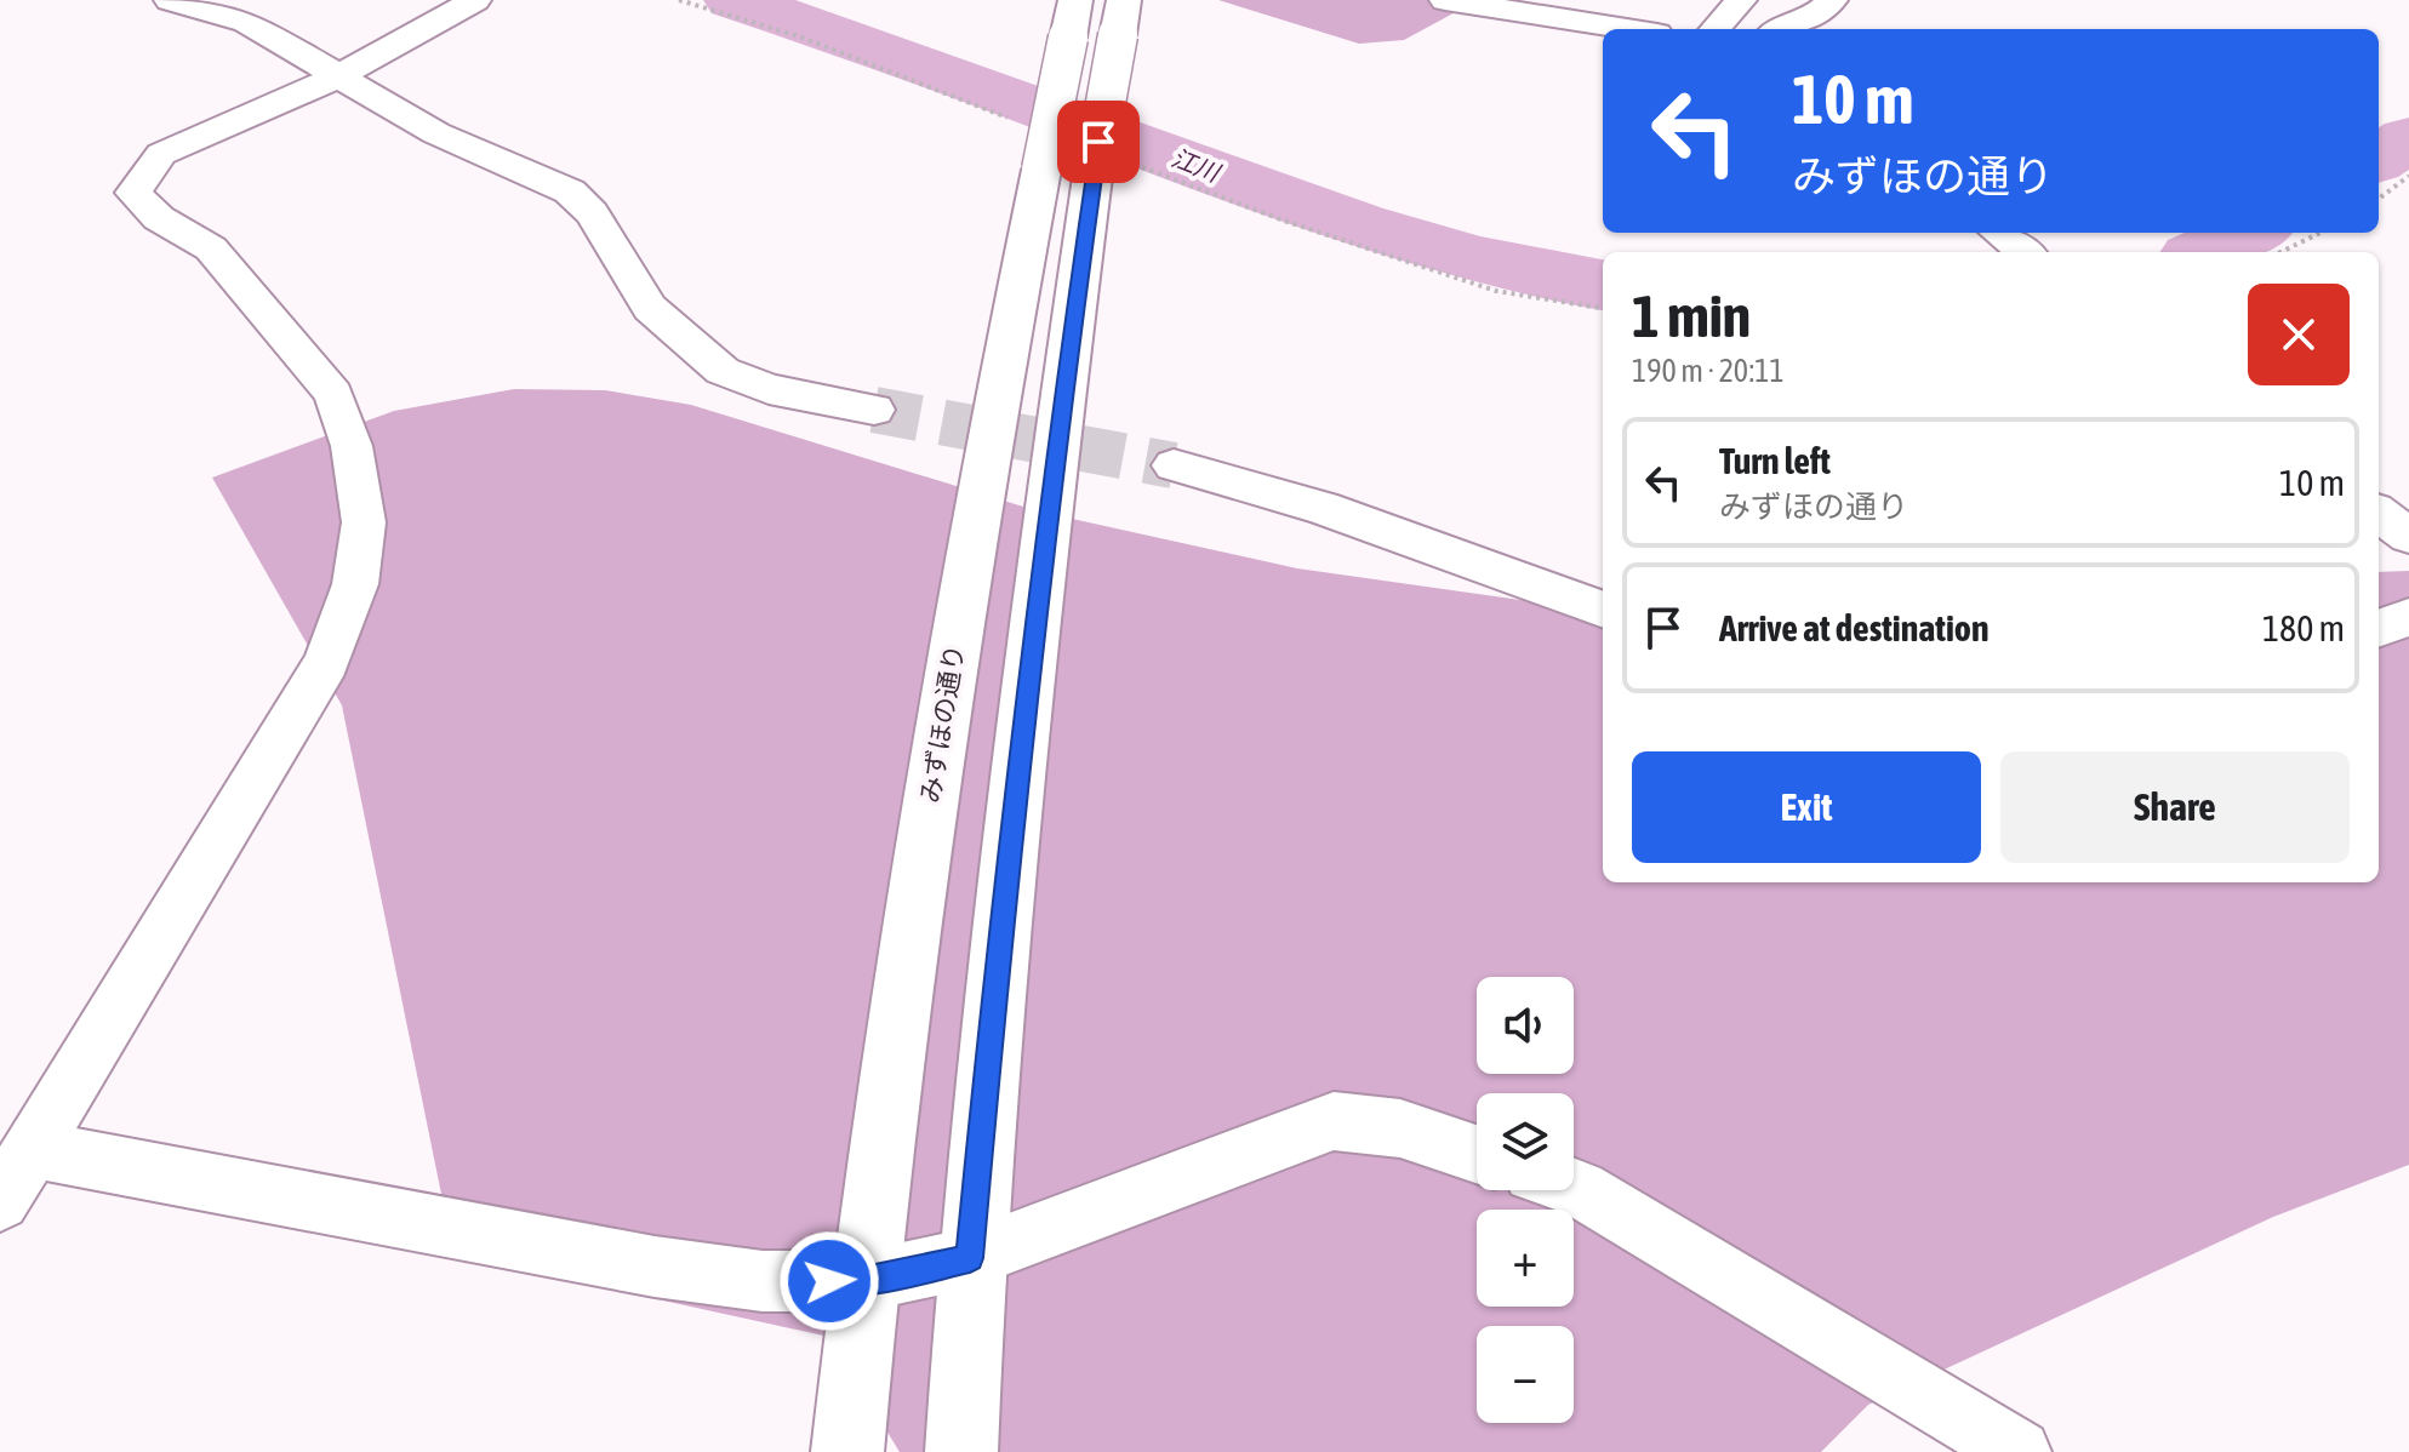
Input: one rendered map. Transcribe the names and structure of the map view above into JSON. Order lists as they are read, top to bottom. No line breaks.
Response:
{"streets":{"street":["みずほの通り"]},"water":["江川"],"page":{"turn":["10 m","みずほの通り"],"heading":["1 min","190 m · 20:11"],"list":[{"name":"Turn left","note":"みずほの通り","value":"10 m"},{"name":"Arrive at destination","value":"180 m"}],"buttons":["Exit","Share"],"map_buttons":["+","−"]}}
